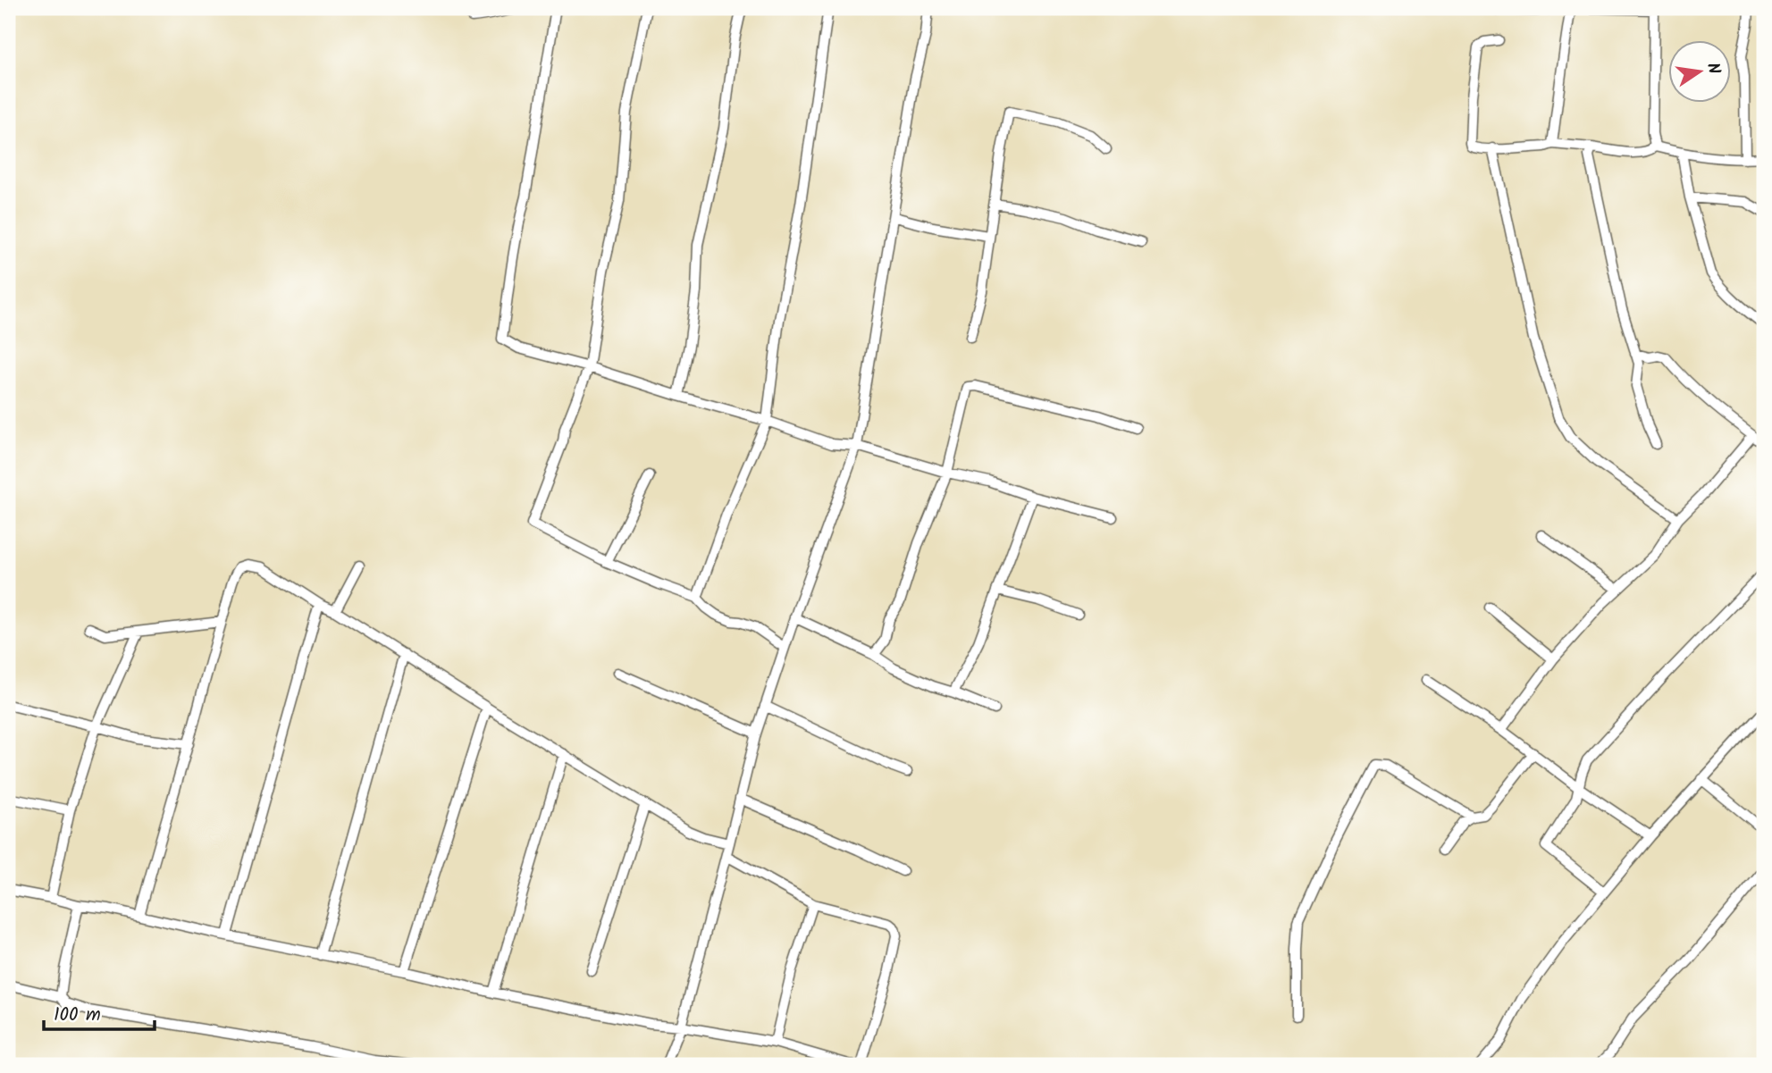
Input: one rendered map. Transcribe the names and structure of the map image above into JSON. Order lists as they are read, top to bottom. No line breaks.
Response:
{"scale_bar":"100 m","north":"right"}
